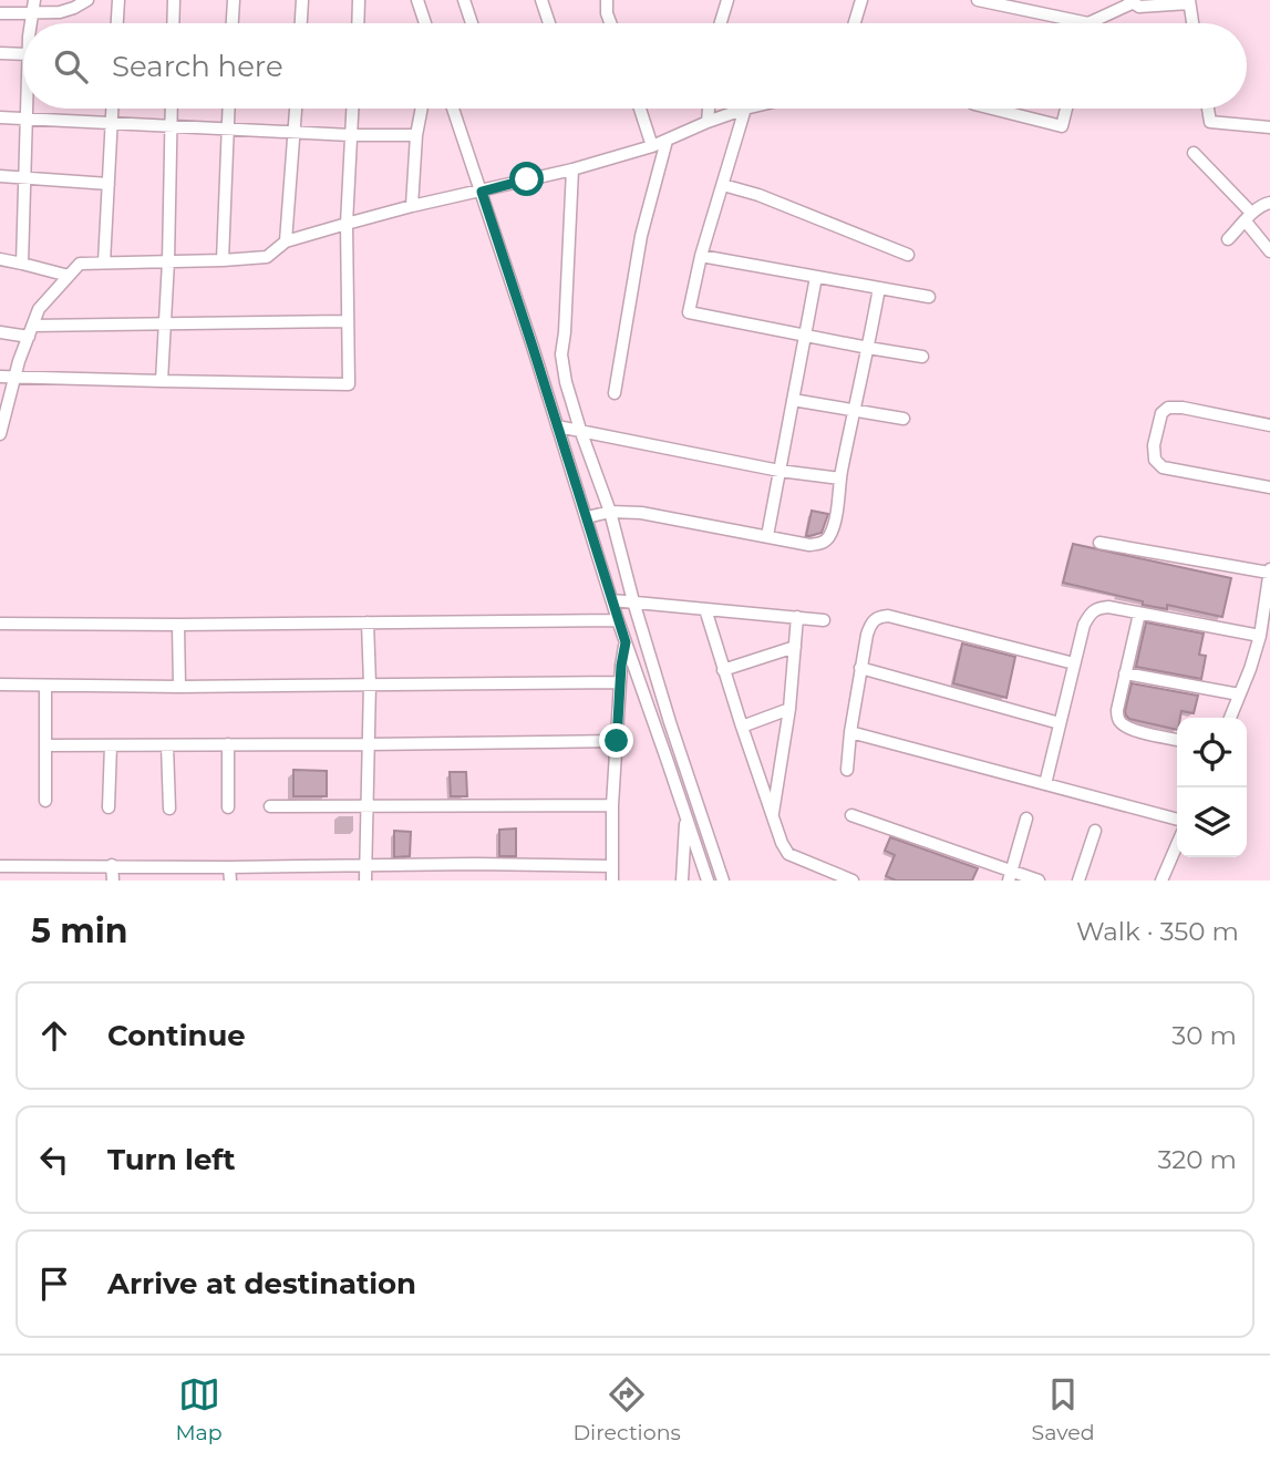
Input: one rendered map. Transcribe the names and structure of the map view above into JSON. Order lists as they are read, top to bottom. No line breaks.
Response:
{"page":{"search":"Search here","heading":["5 min","Walk · 350 m"],"list":[["Continue","30 m"],["Turn left","320 m"],"Arrive at destination"],"nav":["Map","Directions","Saved"]}}
